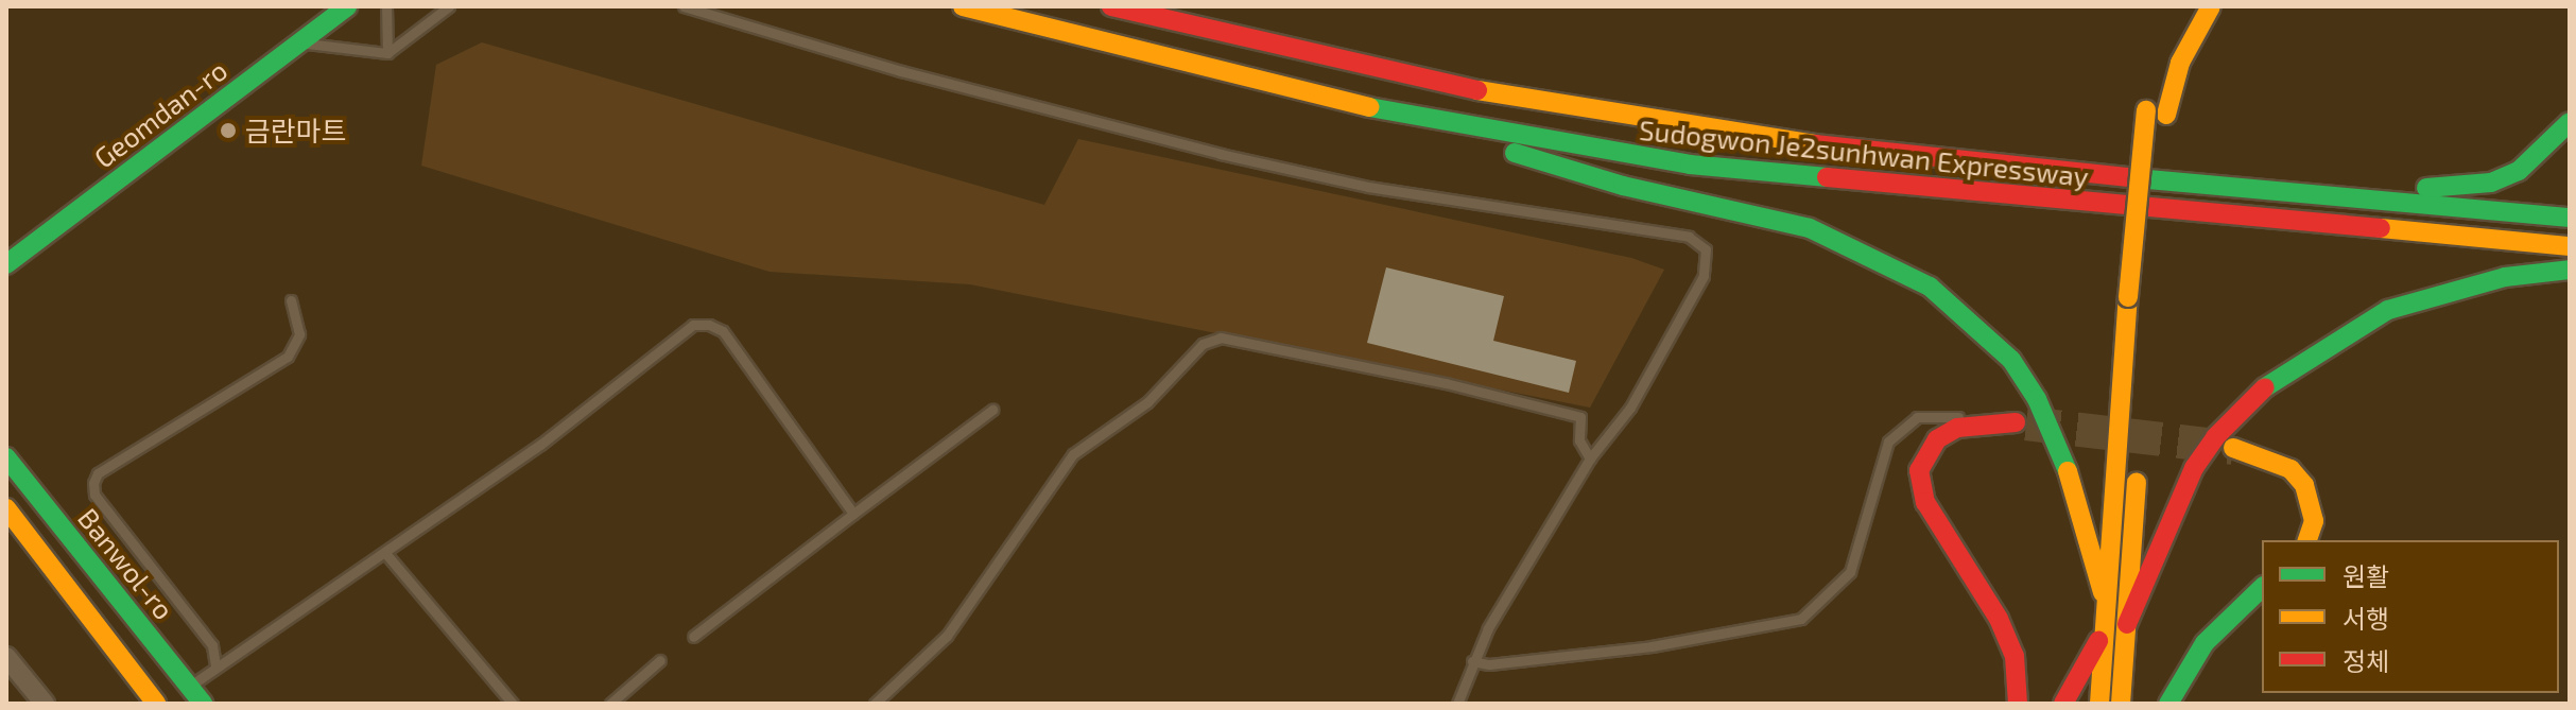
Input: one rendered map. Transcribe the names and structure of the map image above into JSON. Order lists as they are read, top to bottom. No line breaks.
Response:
{"streets":{"main road":["Geomdan-ro","Sudogwon Je2sunhwan Expressway","Banwol-ro"]},"places":["금란마트"],"legend":["원활","서행","정체"]}
